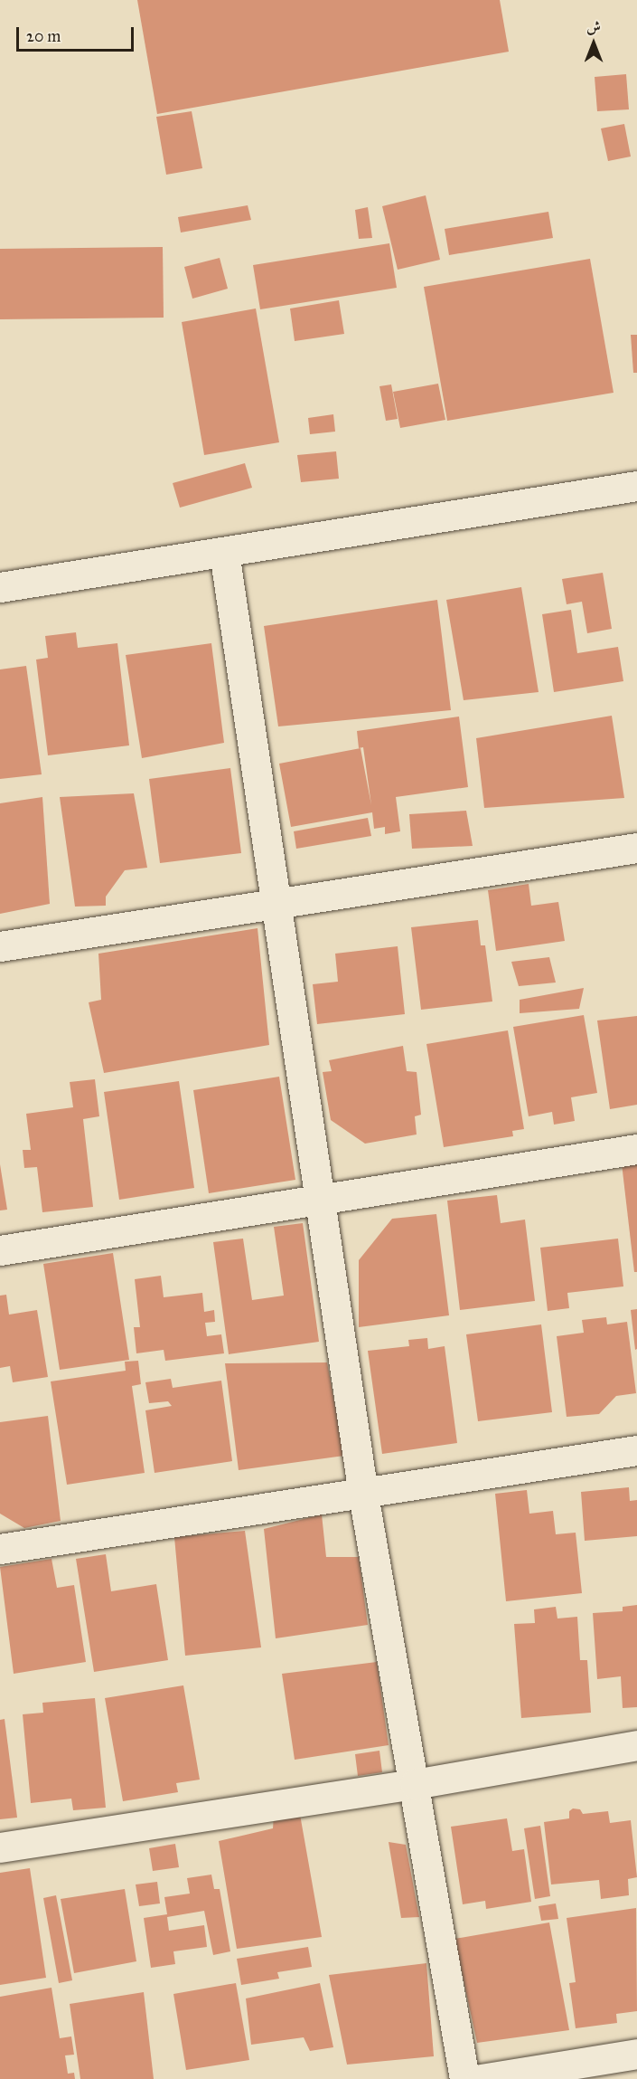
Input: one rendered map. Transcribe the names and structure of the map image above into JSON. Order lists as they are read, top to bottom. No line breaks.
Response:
{"scale_bar":"20 m","north":"top"}
